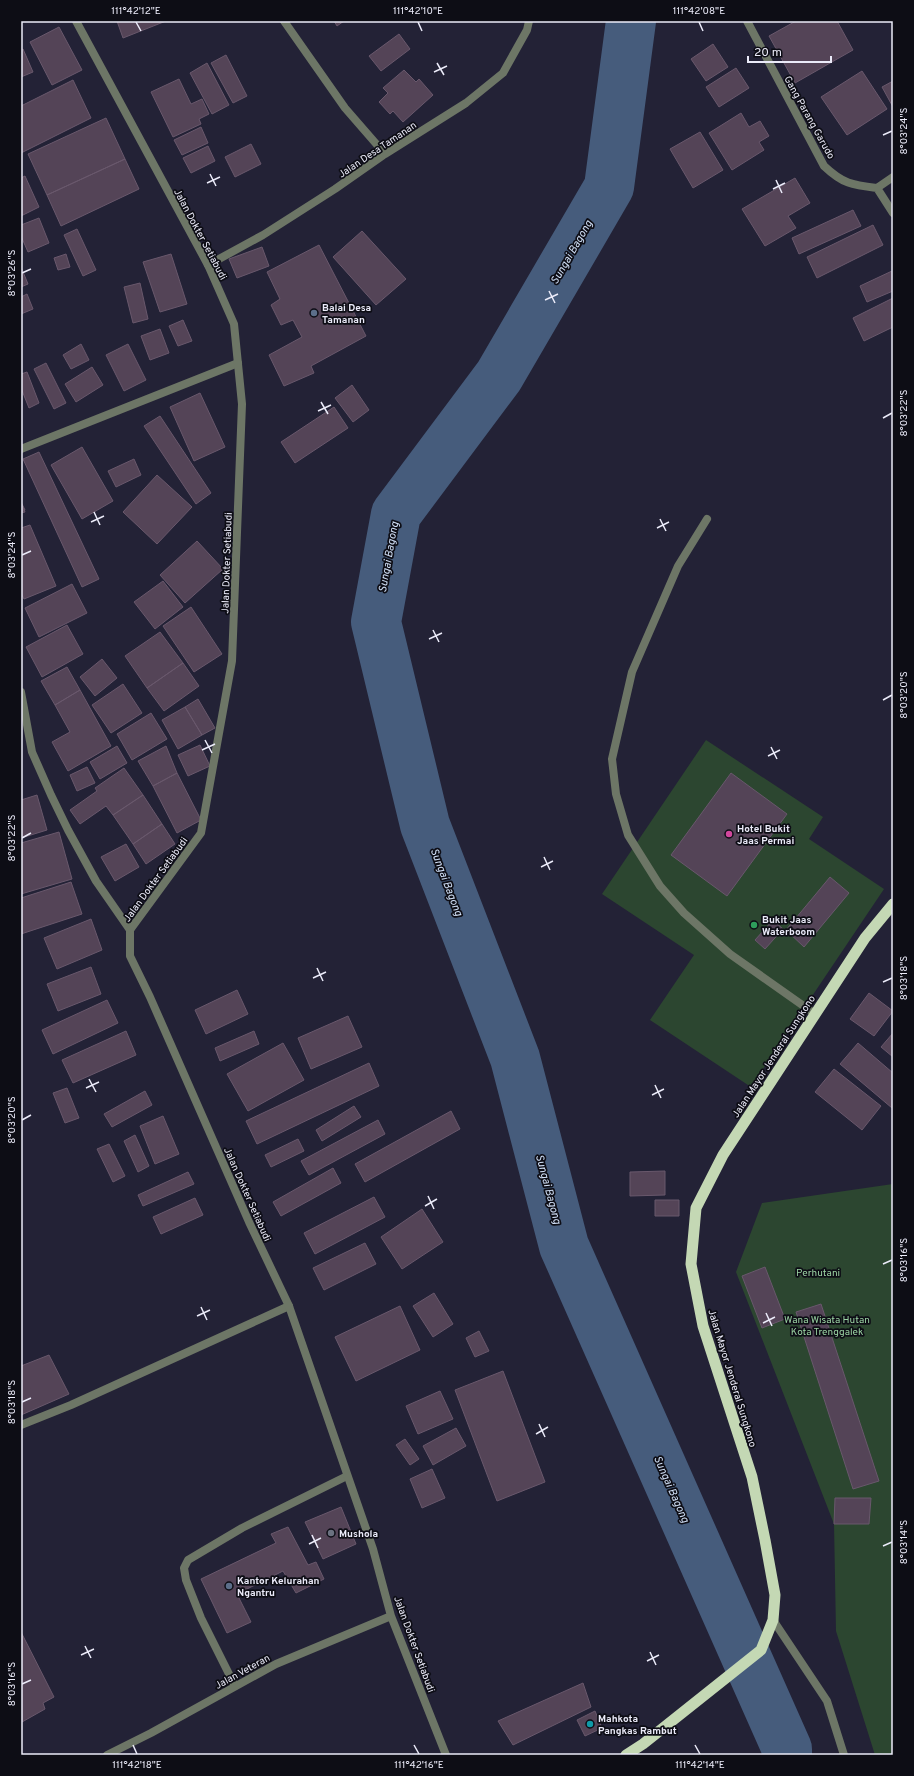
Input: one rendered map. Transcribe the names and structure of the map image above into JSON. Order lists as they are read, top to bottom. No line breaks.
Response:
{"streets":{"highway":["Jalan Mayor Jenderal Sungkono"],"street":["Gang Parang Garudo","Jalan Desa Tamanan","Jalan Dokter Setiabudi","Jalan Veteran"]},"crossings":[["Jalan Desa Tamanan","Jalan Dokter Setiabudi"],["Jalan Dokter Setiabudi","Jalan Veteran"]],"water":["Sungai Bagong"],"parks":["Perhutani","Wana Wisata Hutan Kota Trenggalek"],"places":["Balai Desa Tamanan","Hotel Bukit Jaas Permai","Bukit Jaas Waterboom","Mushola","Kantor Kelurahan Ngantru","Mahkota Pangkas Rambut"],"scale_bar":"20 m","coordinates":["111°42'12\"E","111°42'10\"E","111°42'08\"E","8°03'24\"S","8°03'26\"S","8°03'22\"S","8°03'20\"S","8°03'18\"S","8°03'16\"S","8°03'14\"S","111°42'18\"E","111°42'16\"E","111°42'14\"E"]}
